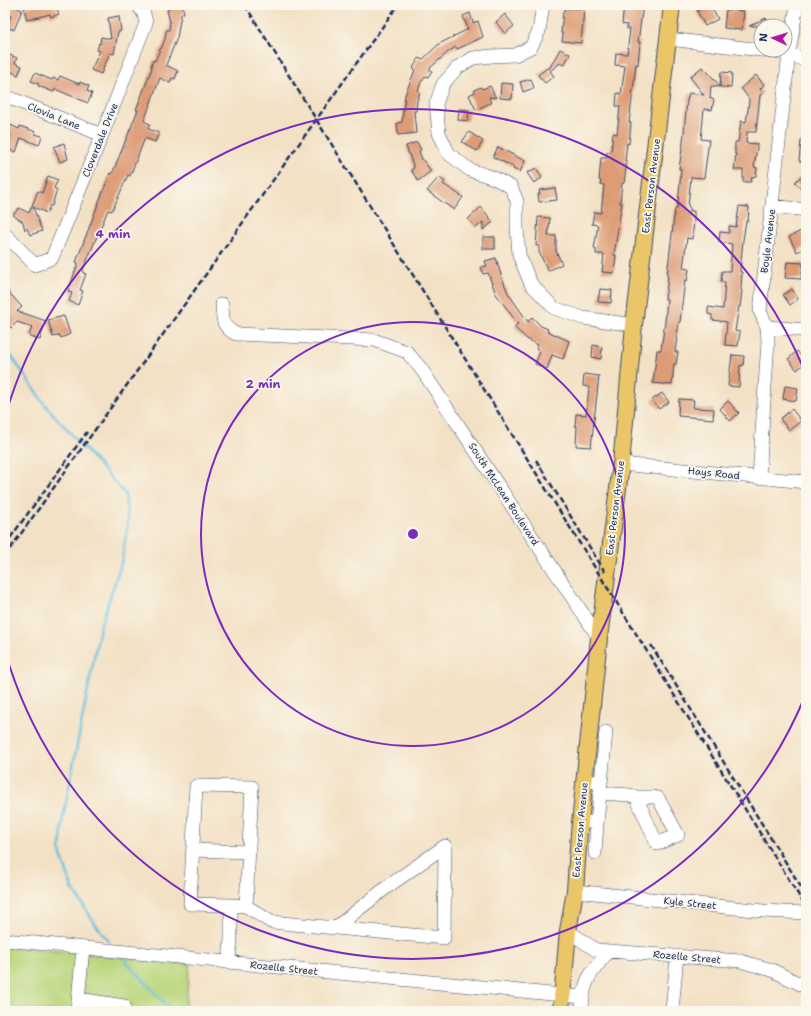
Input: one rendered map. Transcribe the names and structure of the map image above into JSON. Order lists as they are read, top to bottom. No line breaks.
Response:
{"streets":{"main road":["East Person Avenue"],"street":["Clovia Lane","Cloverdale Drive","Boyle Avenue","Hays Road","South McLean Boulevard","Kyle Street","Rozelle Street"]},"crossings":[["Clovia Lane","Cloverdale Drive"],["East Person Avenue","Hays Road"],["East Person Avenue","South McLean Boulevard"],["East Person Avenue","Kyle Street"],["East Person Avenue","Rozelle Street"],["Boyle Avenue","Hays Road"]],"north":"left","rings":["4 min","2 min"]}
